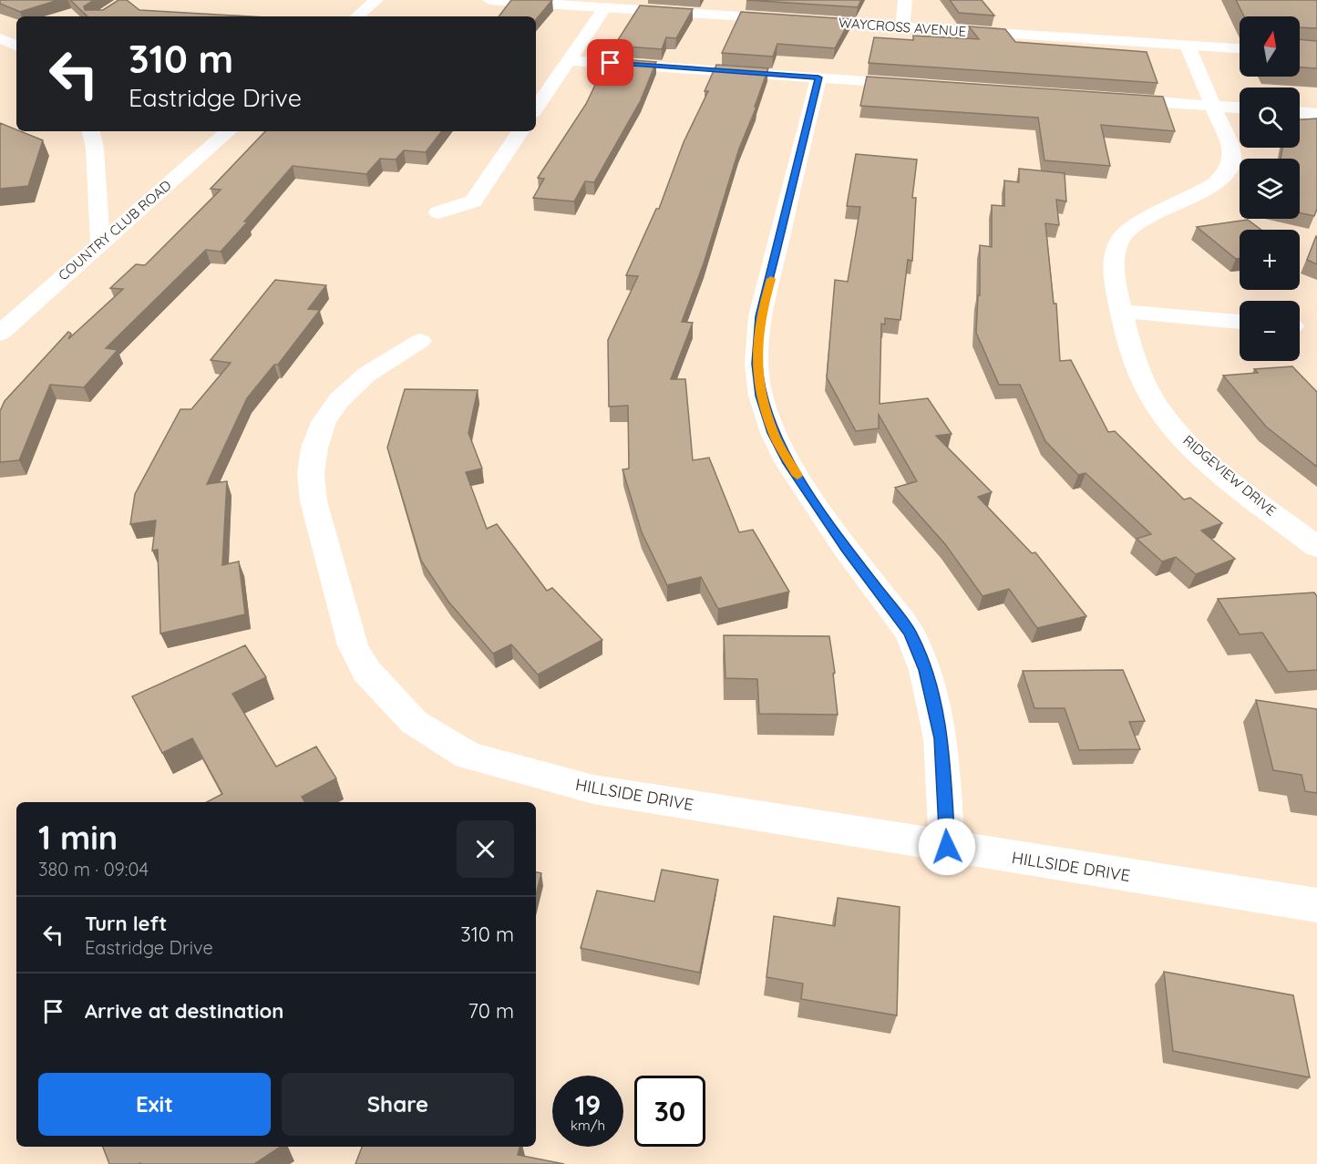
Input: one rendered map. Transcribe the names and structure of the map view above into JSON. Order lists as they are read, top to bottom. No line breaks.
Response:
{"streets":{"street":["WAYCROSS AVENUE","COUNTRY CLUB ROAD","RIDGEVIEW DRIVE","HILLSIDE DRIVE"]},"crossings":[["WAYCROSS AVENUE","RIDGEVIEW DRIVE"]],"north":"top","page":{"map_buttons":["+","−"],"turn":["310 m","Eastridge Drive"],"heading":["1 min","380 m · 09:04"],"list":[{"name":"Turn left","note":"Eastridge Drive","value":"310 m"},{"name":"Arrive at destination","value":"70 m"}],"buttons":["Exit","Share"],"speed":"19 km/h","limit":"30"}}
